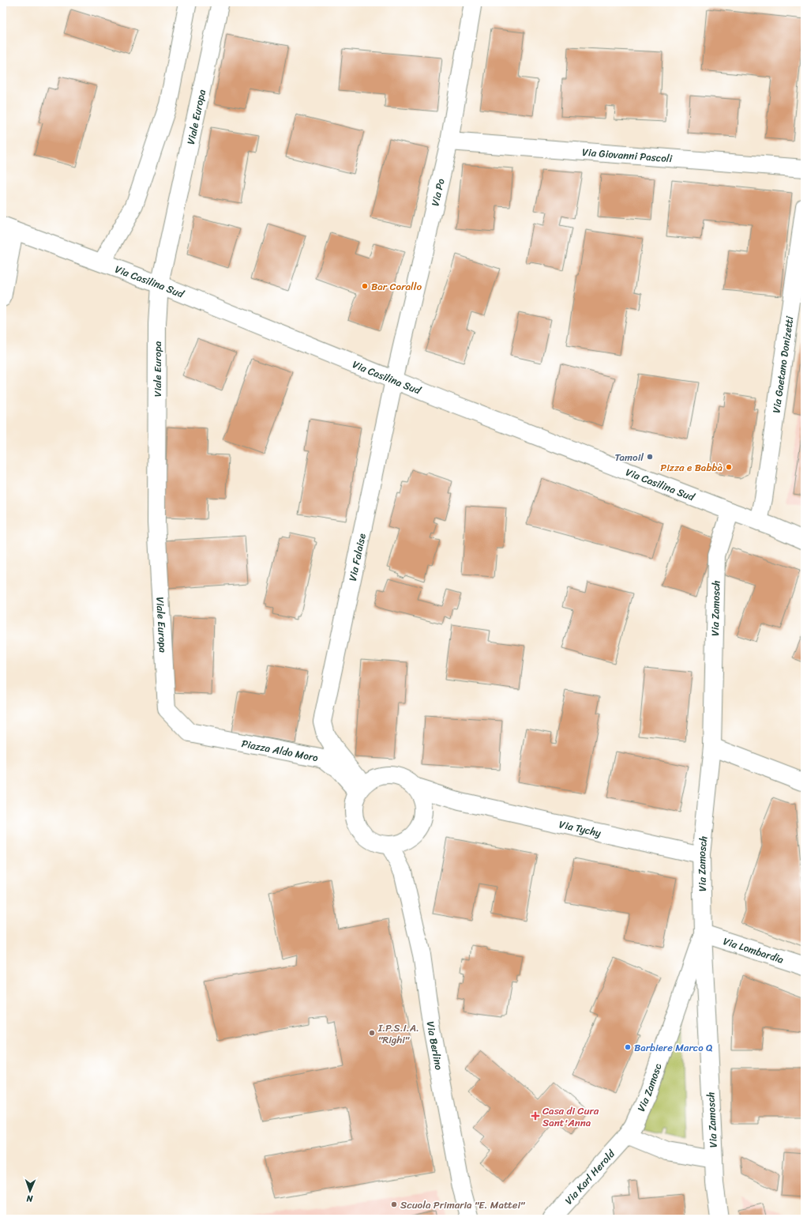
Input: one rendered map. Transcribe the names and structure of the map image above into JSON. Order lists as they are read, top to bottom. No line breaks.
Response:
{"streets":{"street":["Viale Europa","Via Giovanni Pascoli","Via Po","Via Casilina Sud","Via Gaetano Donizetti","Via Falaise","Via Zamosch","Piazza Aldo Moro","Via Tychy","Via Lombardia","Via Berlino","Via Zamosc","Via Karl Herold"]},"crossings":[["Viale Europa","Via Casilina Sud"],["Viale Europa","Piazza Aldo Moro"],["Via Giovanni Pascoli","Via Po"],["Via Po","Via Casilina Sud"],["Via Po","Via Falaise"],["Via Casilina Sud","Via Gaetano Donizetti"],["Via Casilina Sud","Via Falaise"],["Via Casilina Sud","Via Zamosch"],["Via Falaise","Piazza Aldo Moro"],["Via Zamosch","Via Tychy"],["Via Zamosch","Via Lombardia"],["Via Zamosch","Via Zamosc"],["Piazza Aldo Moro","Via Tychy"],["Piazza Aldo Moro","Via Berlino"],["Via Tychy","Via Berlino"],["Via Lombardia","Via Zamosc"],["Via Zamosc","Via Karl Herold"]],"places":{"other":["Bar Corallo","Tamoil","Pizza e Babbà","I.P.S.I.A. \"Righi\"","Barbiere Marco Q","Scuola Primaria \"E. Mattei\""],"health":["Casa di Cura Sant'Anna"]},"north":"bottom"}
